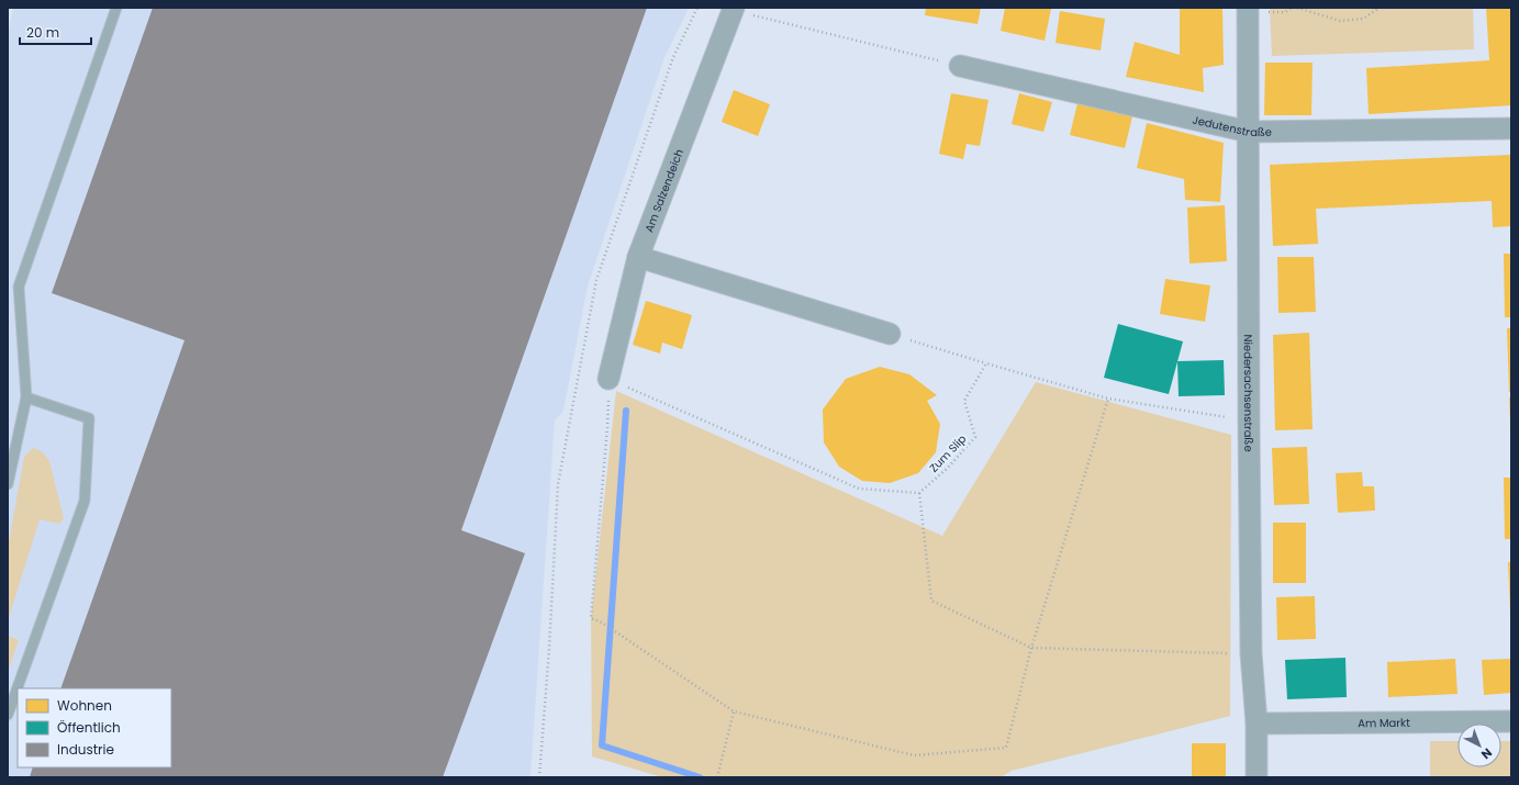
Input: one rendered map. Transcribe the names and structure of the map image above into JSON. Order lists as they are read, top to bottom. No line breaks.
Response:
{"streets":{"street":["Jedutenstraße","Am Salzendeich","Niedersachsenstraße","Am Markt"],"path":["Zum Slip"]},"crossings":[["Jedutenstraße","Niedersachsenstraße"],["Niedersachsenstraße","Am Markt"]],"legend":["Wohnen","Öffentlich","Industrie"],"scale_bar":"20 m","north":"bottom right"}
